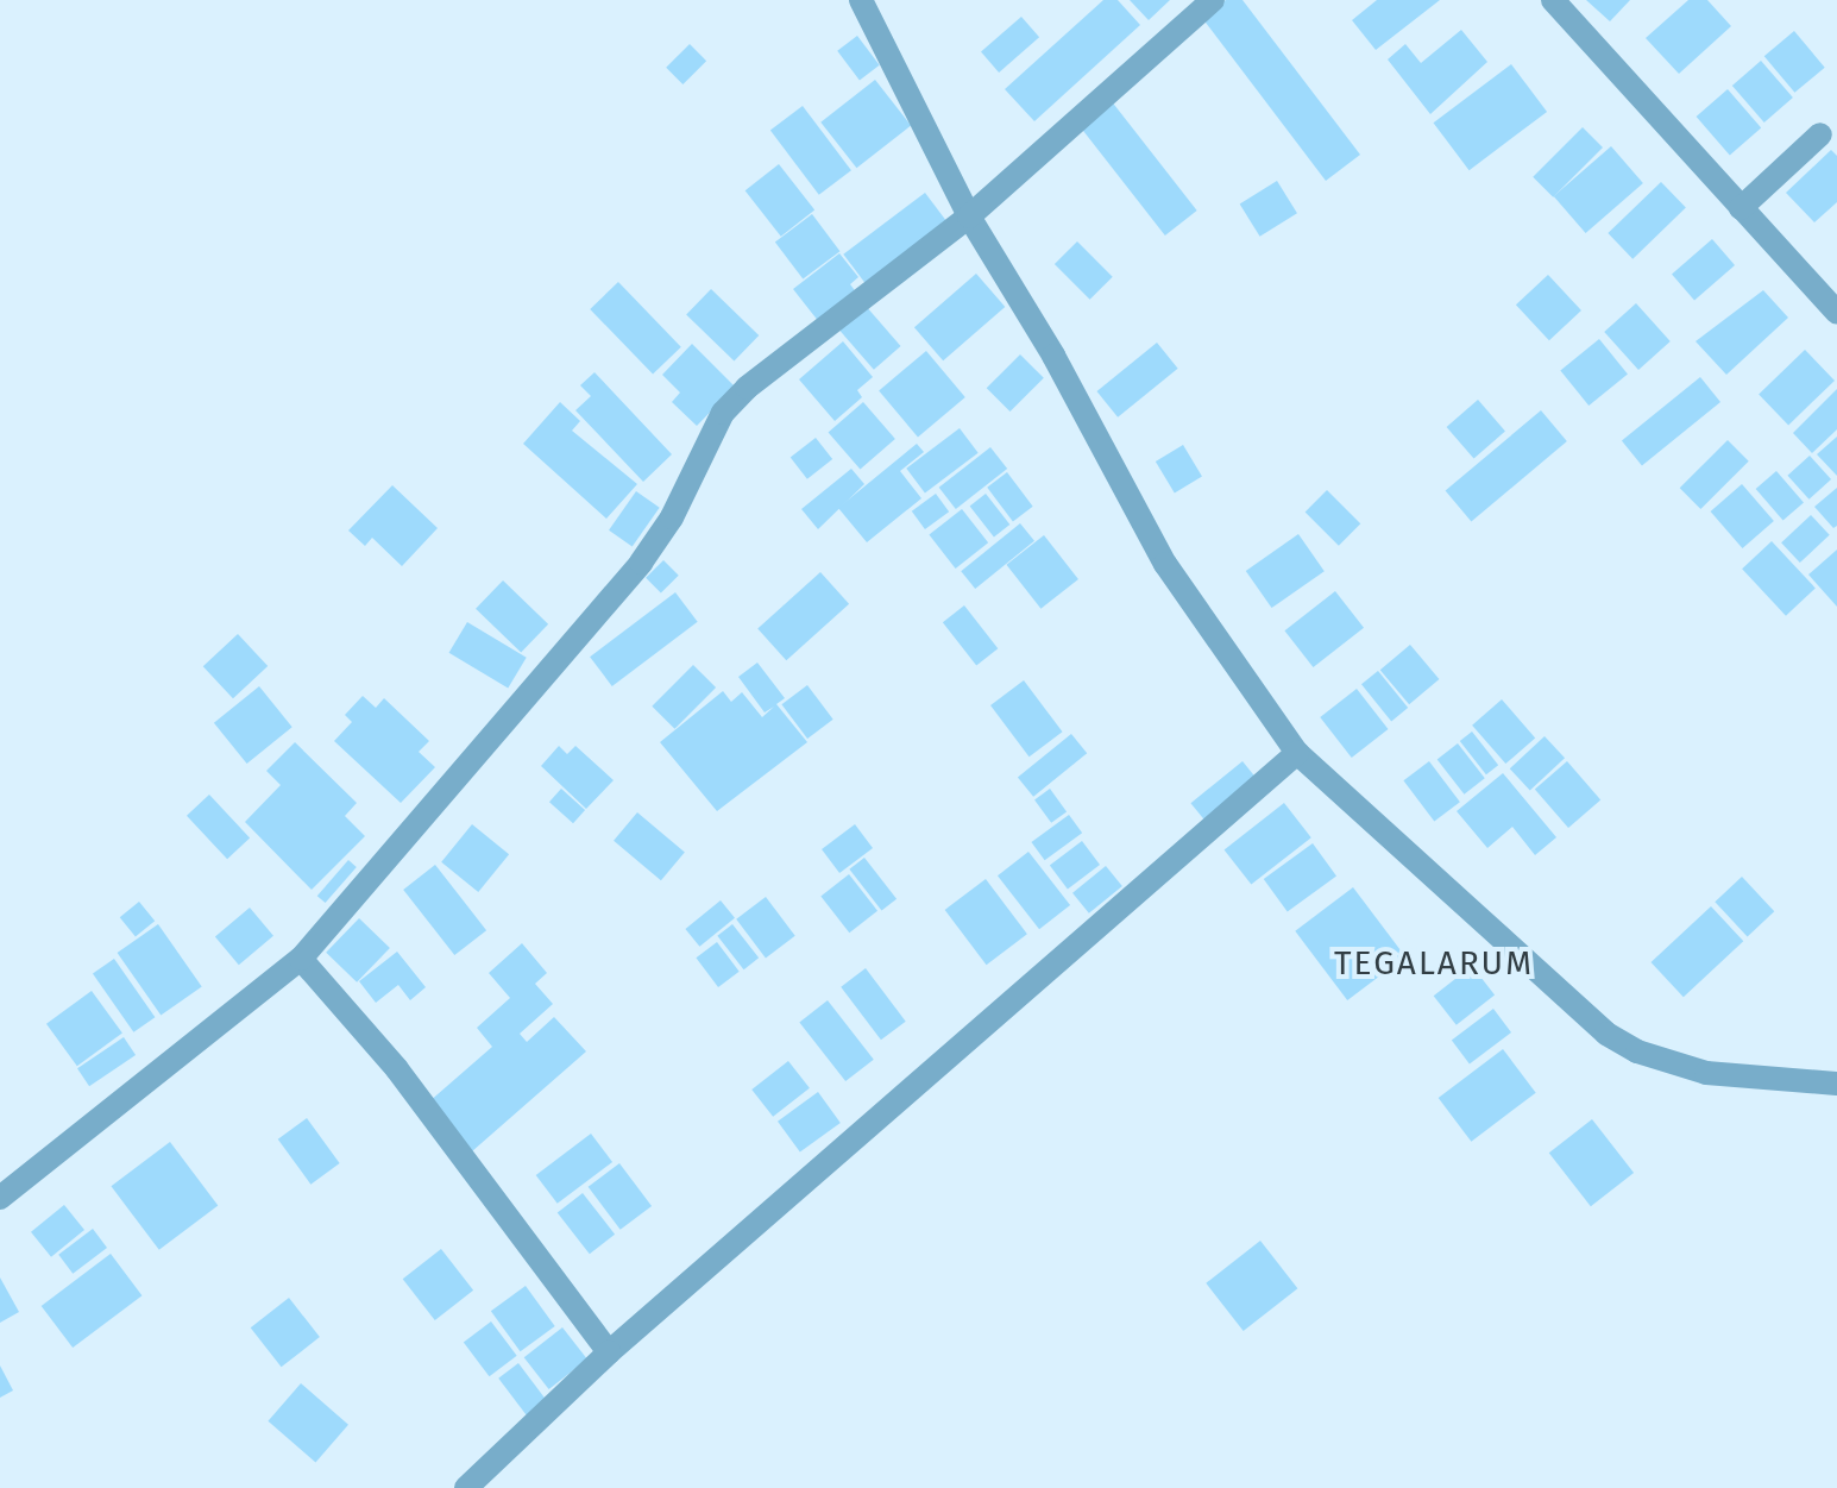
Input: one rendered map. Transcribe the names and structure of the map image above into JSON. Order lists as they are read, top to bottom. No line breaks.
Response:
{"districts":["TEGALARUM"]}
